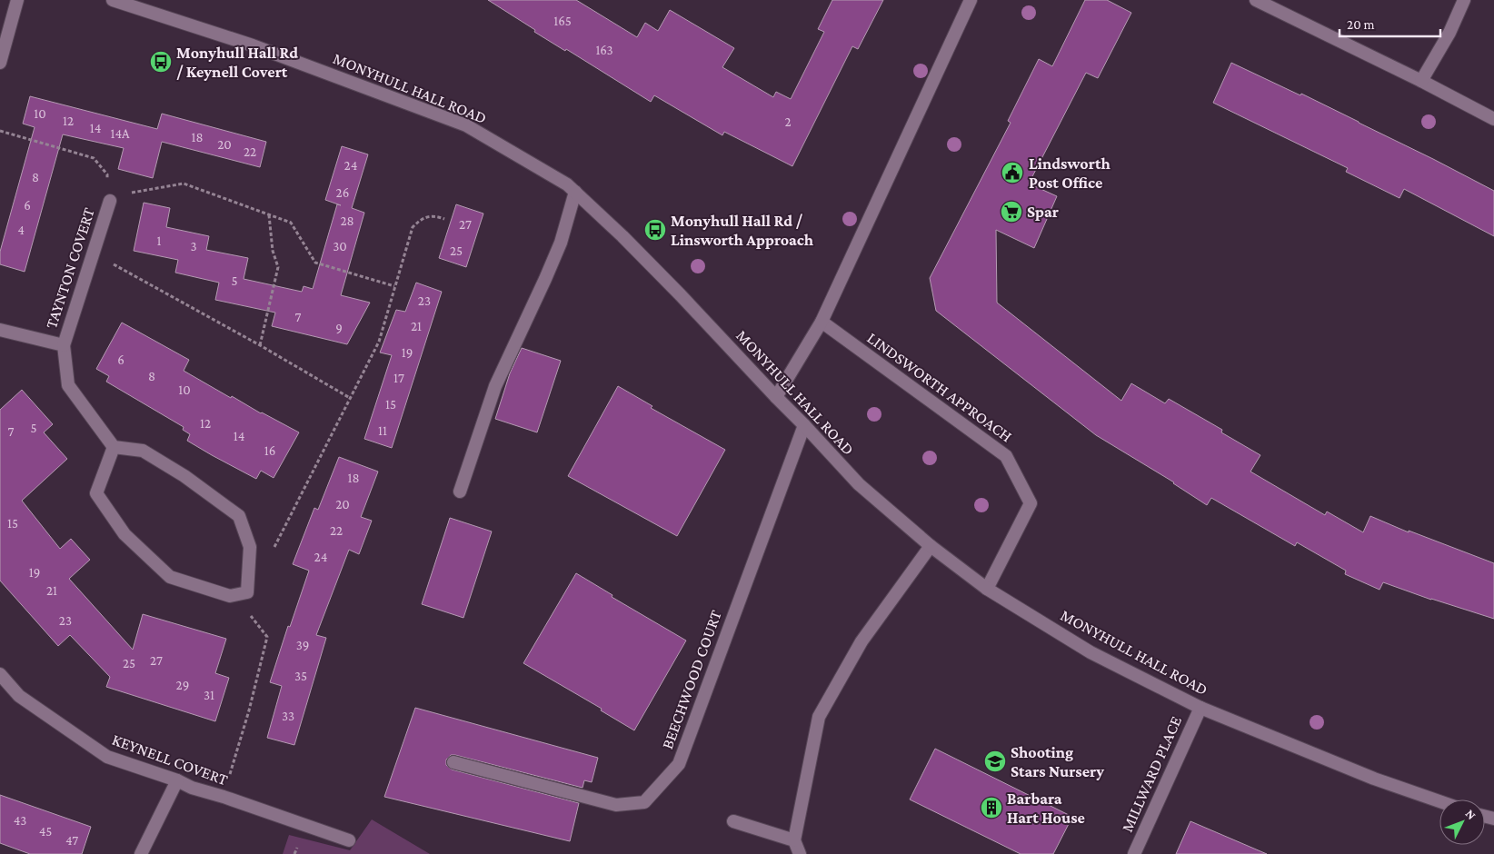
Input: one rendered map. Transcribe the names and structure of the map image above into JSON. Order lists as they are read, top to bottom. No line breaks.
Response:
{"streets":{"street":["MONYHULL HALL ROAD","TAYNTON COVERT","LINDSWORTH APPROACH","BEECHWOOD COURT","KEYNELL COVERT","MILLWARD PLACE"]},"crossings":[["MONYHULL HALL ROAD","LINDSWORTH APPROACH"],["MONYHULL HALL ROAD","BEECHWOOD COURT"],["MONYHULL HALL ROAD","MILLWARD PLACE"]],"places":{"bus stop":["Monyhull Hall Rd / Keynell Covert","Monyhull Hall Rd / Linsworth Approach"],"public building":["Lindsworth Post Office"],"supermarket":["Spar"],"school or university":["Shooting Stars Nursery"],"building":["Barbara Hart House"]},"house_numbers":["165","163","10","12","2","14","14A","18","20","22","24","8","26","6","28","27","4","1","3","30","25","5","23","7","21","9","19","6","8","17","10","15","12","5","11","7","14","16","18","20","15","22","24","19","21","23","39","27","25","35","29","31","33","43","45","47"],"scale_bar":"20 m","north":"top right"}
